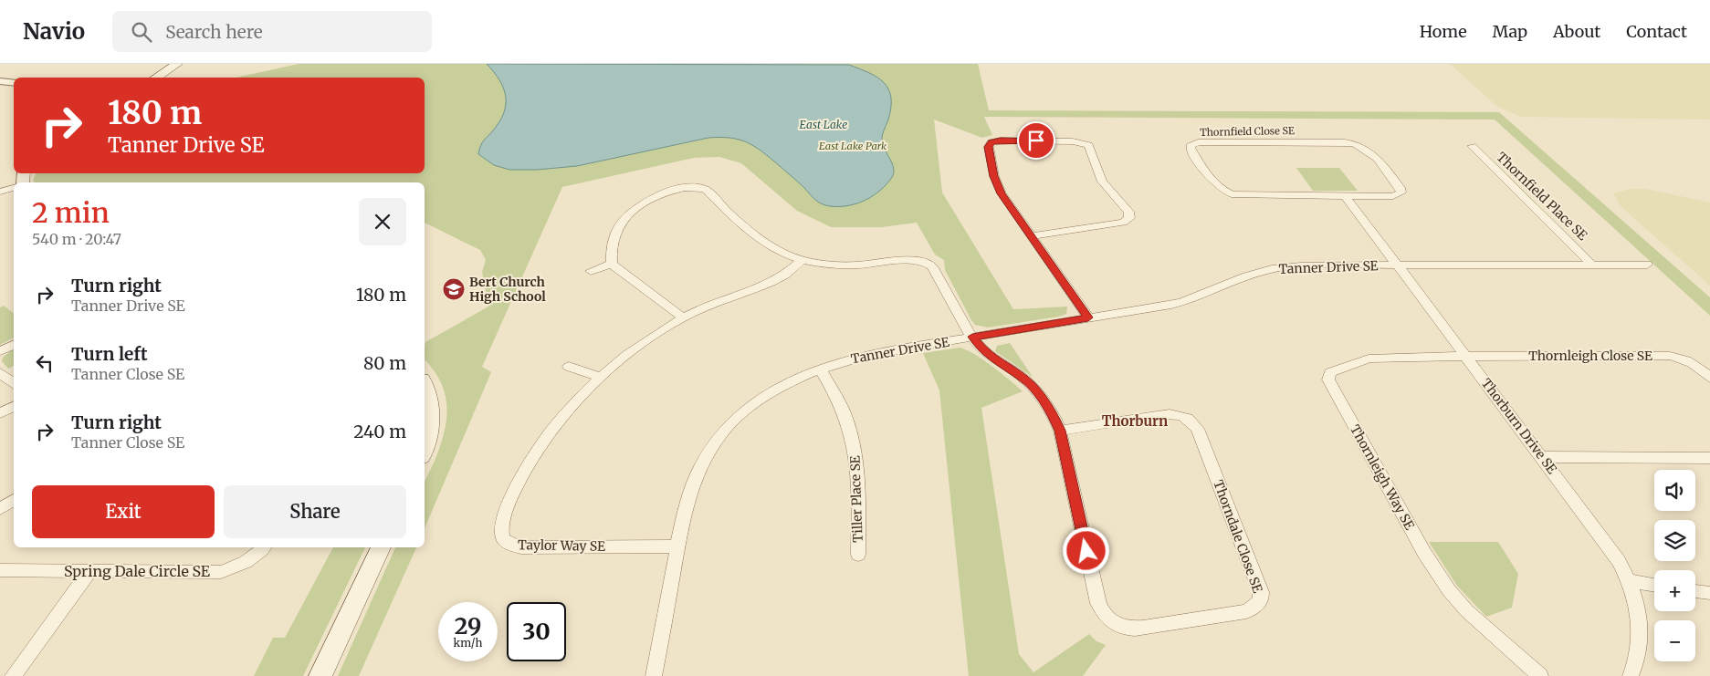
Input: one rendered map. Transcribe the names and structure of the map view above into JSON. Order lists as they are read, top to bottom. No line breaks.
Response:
{"streets":{"street":["Thornfield Close SE","Thornfield Place SE","Tanner Drive SE","Thornleigh Close SE","Thorburn Drive SE","Thornleigh Way SE","Tiller Place SE","Thorndale Close SE","Taylor Way SE","Spring Dale Circle SE"]},"crossings":[["Thornfield Close SE","Thorburn Drive SE"],["Thornfield Place SE","Tanner Drive SE"],["Tanner Drive SE","Thorburn Drive SE"],["Tanner Drive SE","Tiller Place SE"],["Tanner Drive SE","Thorndale Close SE"],["Tanner Drive SE","Taylor Way SE"],["Thornleigh Close SE","Thorburn Drive SE"],["Thornleigh Close SE","Thornleigh Way SE"],["Thorburn Drive SE","Thornleigh Way SE"],["Thorndale Close SE","Taylor Way SE"]],"districts":["Thorburn"],"water":["East Lake"],"parks":["East Lake Park"],"places":{"school or university":["Bert Church High School"]},"page":{"header":"Navio","search":"Search here","nav":["Home","Map","About","Contact"],"turn":["180 m","Tanner Drive SE"],"heading":["2 min","540 m · 20:47"],"list":[{"name":"Turn right","note":"Tanner Drive SE","value":"180 m"},{"name":"Turn left","note":"Tanner Close SE","value":"80 m"},{"name":"Turn right","note":"Tanner Close SE","value":"240 m"}],"map_buttons":["+","−"],"buttons":["Exit","Share"],"speed":"29 km/h","limit":"30"}}
